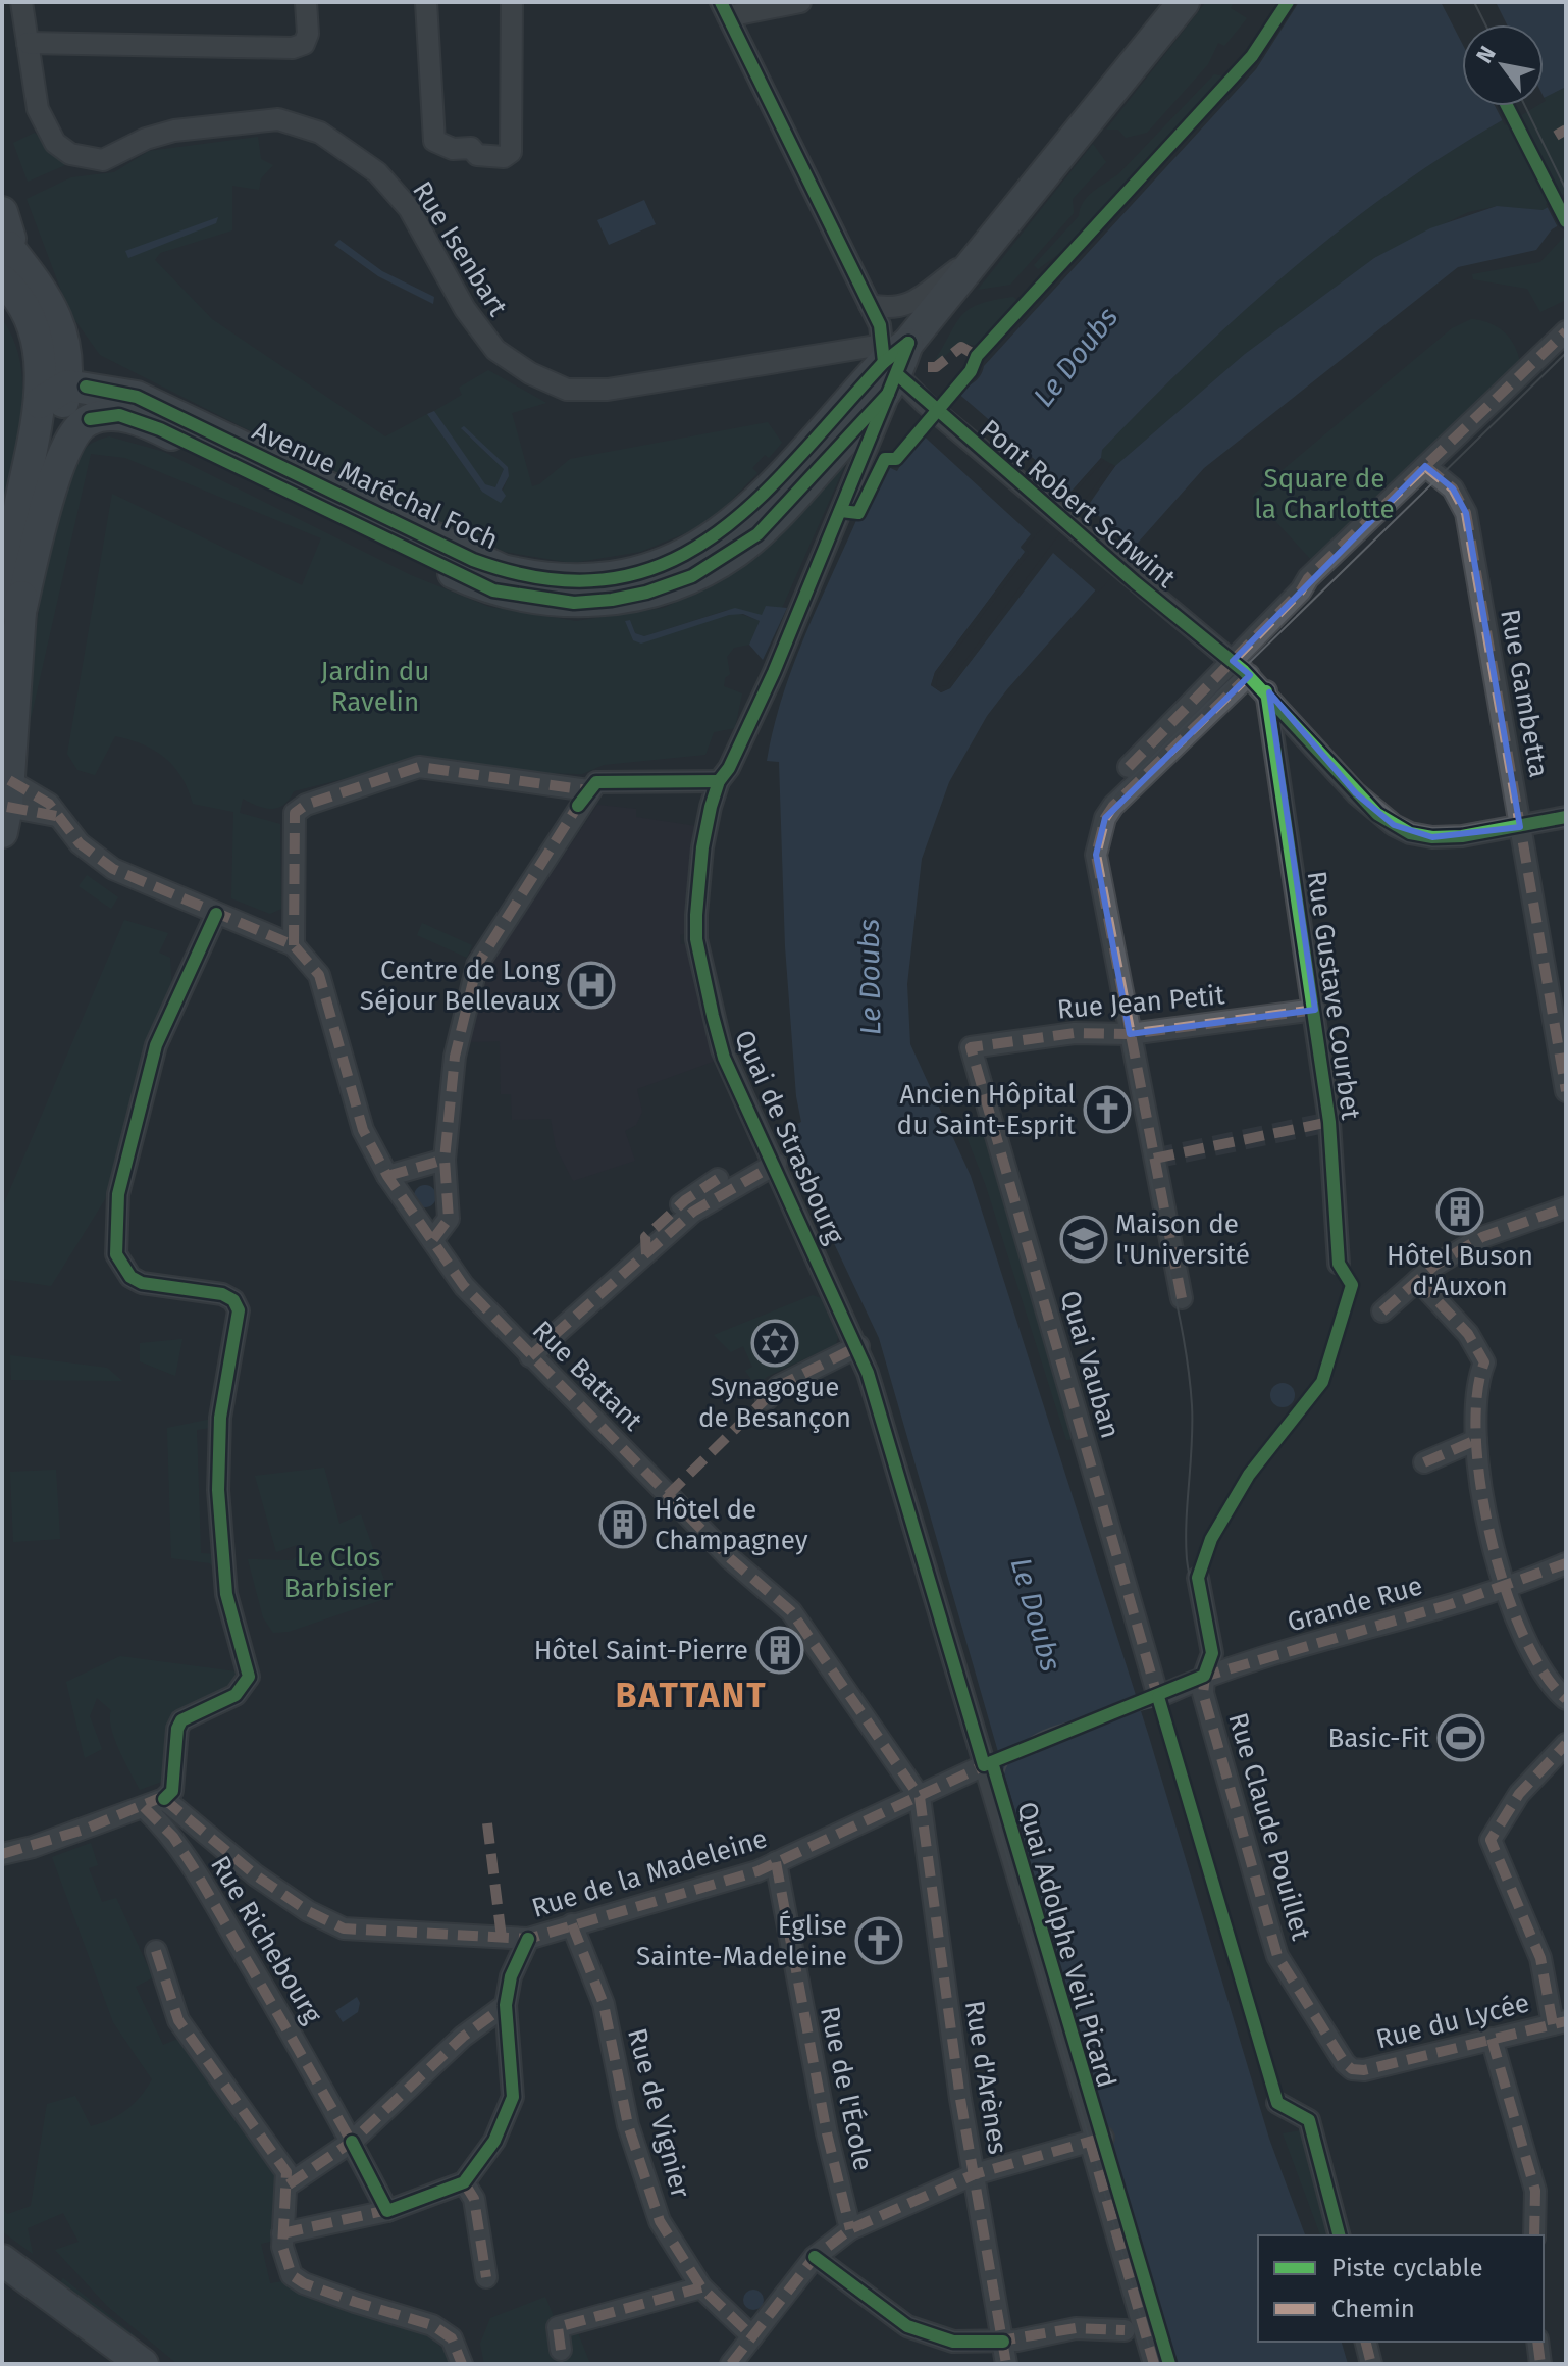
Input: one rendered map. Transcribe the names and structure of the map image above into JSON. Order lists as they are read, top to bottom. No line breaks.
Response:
{"streets":{"main road":["Avenue Maréchal Foch"],"street":["Rue Isenbart","Pont Robert Schwint","Rue Gambetta","Rue Gustave Courbet","Rue Jean Petit","Quai de Strasbourg","Quai Vauban","Rue Battant","Grande Rue","Rue Claude Pouillet","Rue de la Madeleine","Rue Richebourg","Quai Adolphe Veil Picard","Rue du Lycée","Rue d'Arènes","Rue de l'École","Rue de Vignier"]},"crossings":[["Rue Isenbart","Avenue Maréchal Foch"],["Rue Isenbart","Pont Robert Schwint"],["Rue Isenbart","Quai de Strasbourg"],["Avenue Maréchal Foch","Pont Robert Schwint"],["Avenue Maréchal Foch","Quai de Strasbourg"],["Pont Robert Schwint","Rue Gambetta"],["Pont Robert Schwint","Rue Gustave Courbet"],["Pont Robert Schwint","Quai de Strasbourg"],["Rue Gustave Courbet","Rue Jean Petit"],["Rue Jean Petit","Quai Vauban"],["Quai de Strasbourg","Rue de la Madeleine"],["Quai de Strasbourg","Quai Adolphe Veil Picard"],["Quai Vauban","Grande Rue"],["Rue Battant","Rue de la Madeleine"],["Rue Battant","Rue d'Arènes"],["Grande Rue","Rue Claude Pouillet"],["Rue Claude Pouillet","Rue du Lycée"],["Rue de la Madeleine","Quai Adolphe Veil Picard"],["Rue de la Madeleine","Rue d'Arènes"],["Rue de la Madeleine","Rue de l'École"],["Rue de la Madeleine","Rue de Vignier"]],"districts":["BATTANT"],"water":["Le Doubs"],"parks":["Square de la Charlotte","Jardin du Ravelin","Le Clos Barbisier"],"places":{"hospital":["Centre de Long Séjour Bellevaux"],"church":["Ancien Hôpital du Saint-Esprit","Église Sainte-Madeleine"],"building":["Hôtel Buson d'Auxon","Hôtel de Champagney","Hôtel Saint-Pierre"],"school or university":["Maison de l'Université"],"synagogue":["Synagogue de Besançon"],"sports":["Basic-Fit"]},"legend":["Piste cyclable","Chemin"],"north":"top left"}
